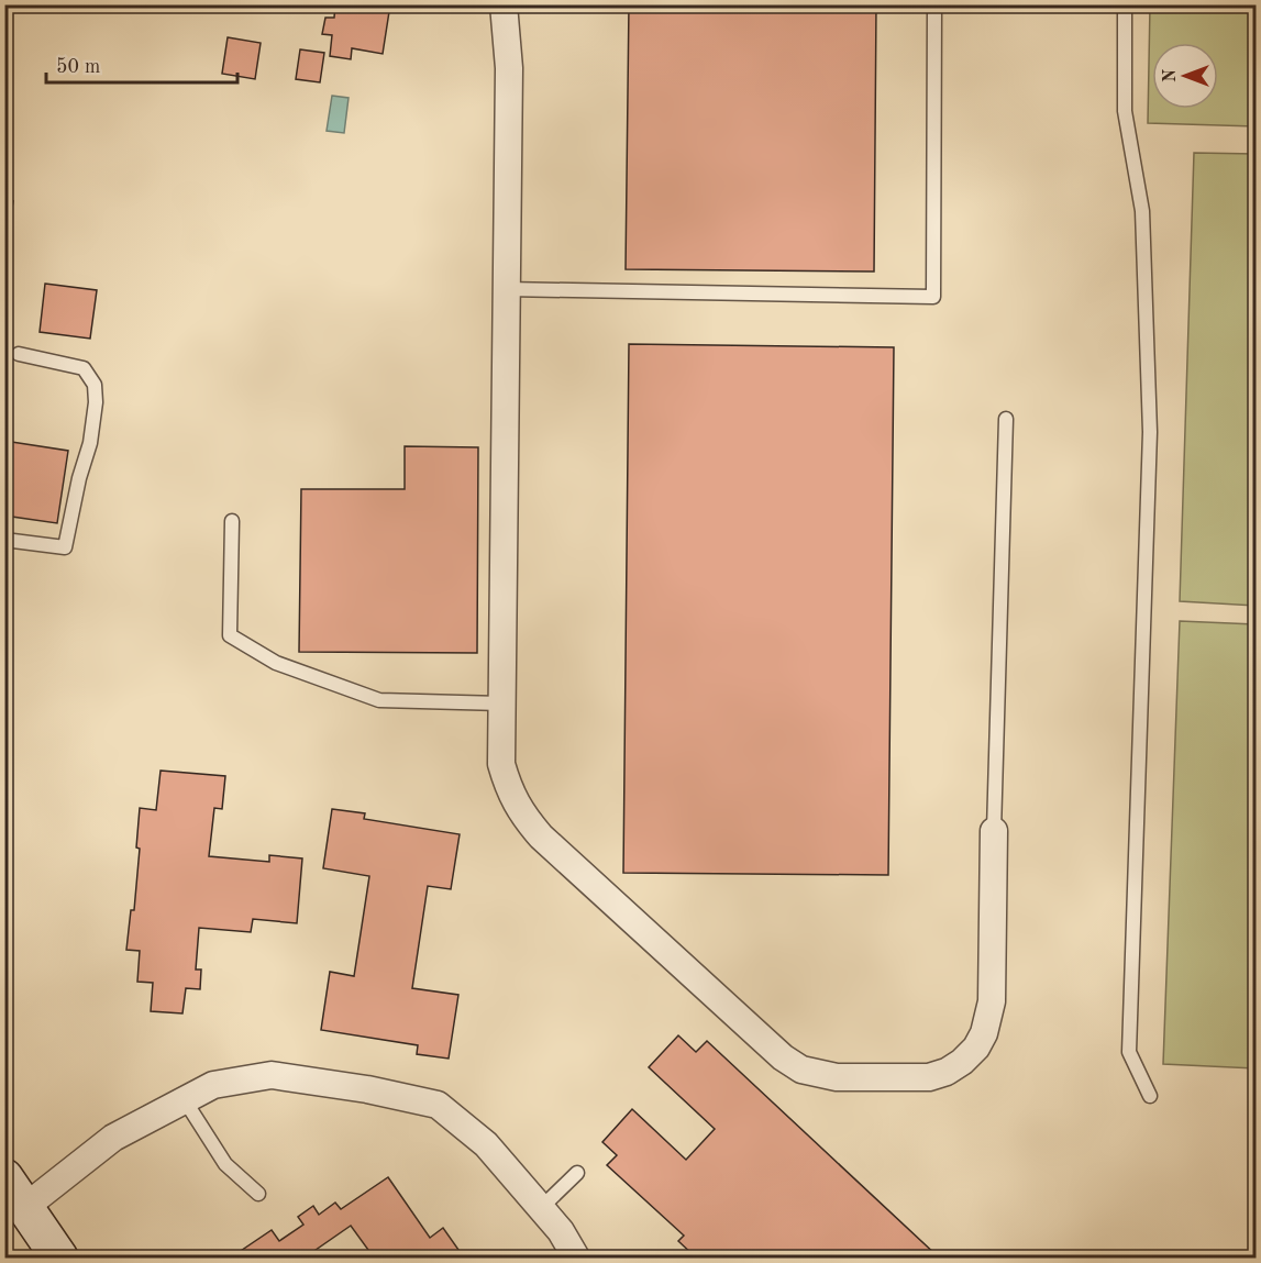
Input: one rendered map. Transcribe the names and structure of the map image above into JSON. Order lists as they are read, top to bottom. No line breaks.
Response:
{"scale_bar":"50 m","north":"left"}
